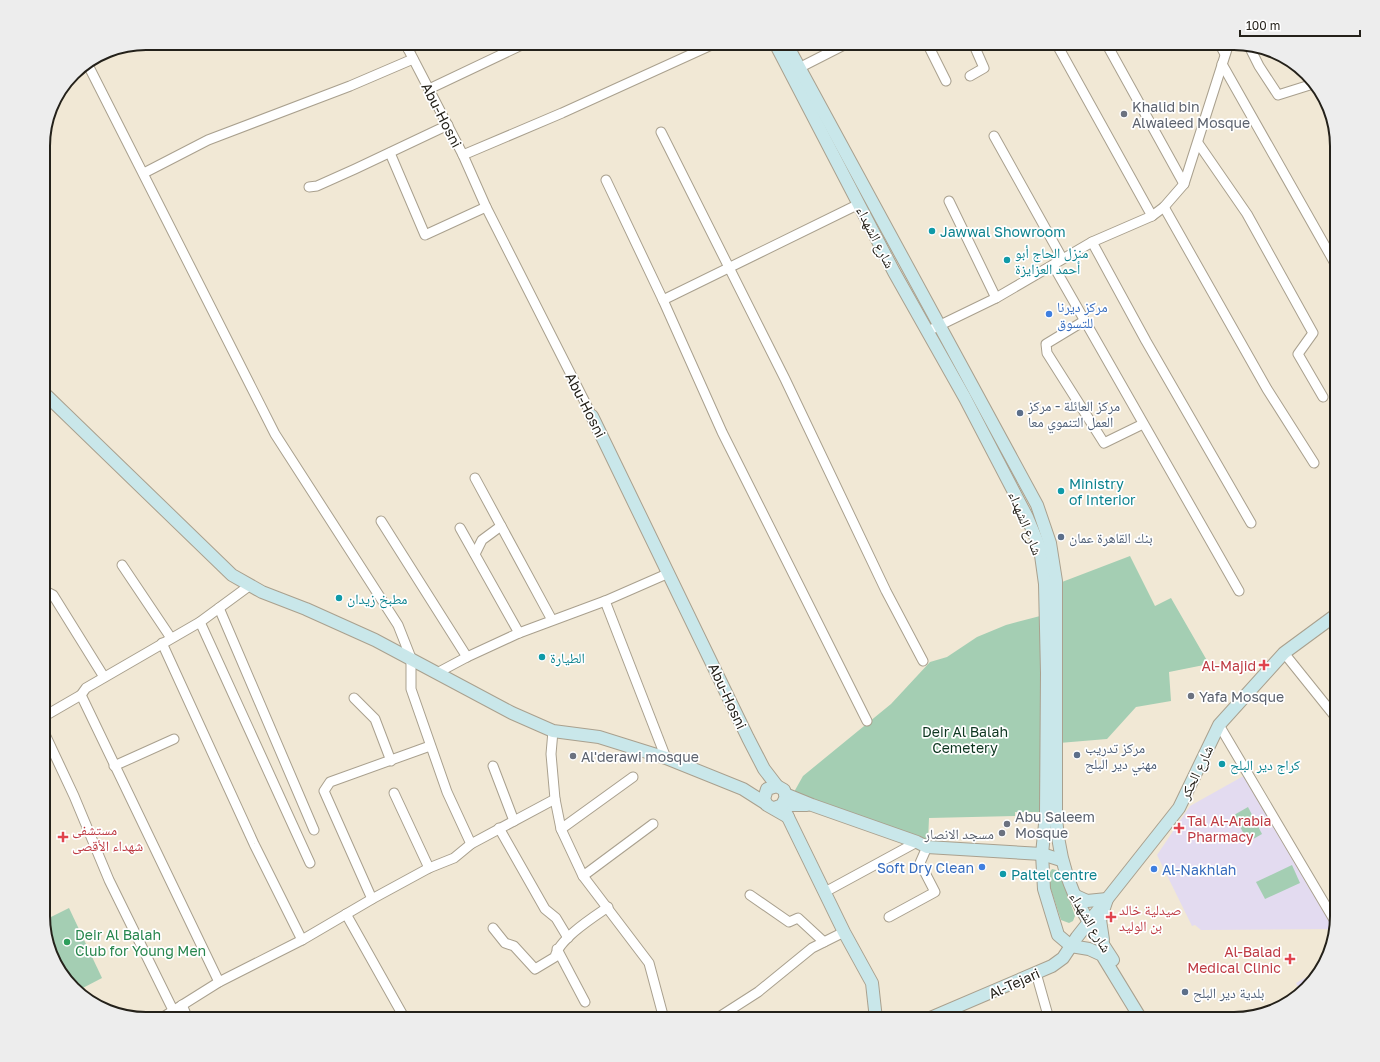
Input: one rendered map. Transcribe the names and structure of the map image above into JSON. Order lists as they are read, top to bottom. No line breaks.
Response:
{"streets":{"street":["Abu-Hosni","شارع الشهداء","شارع الحكر","Al-Tejari"]},"crossings":[["شارع الشهداء","شارع الحكر"],["شارع الشهداء","Al-Tejari"],["شارع الحكر","Al-Tejari"]],"parks":["Deir Al Balah Cemetery"],"places":{"other":["Khalid bin Alwaleed Mosque","Jawwal Showroom","منزل الحاج أبو أحمد العزايزة","مركز ديرنا للتسوق","مركز العائلة - مركز العمل التنموي معا","Ministry of Interior","بنك القاهرة عمان","مطبخ زيدان","الطيارة","Yafa Mosque","مركز تدريب مهني دير البلح","Al'derawi mosque","كراج دير البلح","Abu Saleem Mosque","مسجد الانصار","Soft Dry Clean","Al-Nakhlah","Paltel centre","Deir Al Balah Club for Young Men","بلدية دير البلح"],"health":["Al-Majid","Tal Al-Arabia Pharmacy","مستشفى شهداء الأقصى","صيدلية خالد بن الوليد","Al-Balad Medical Clinic"]},"scale_bar":"100 m"}
